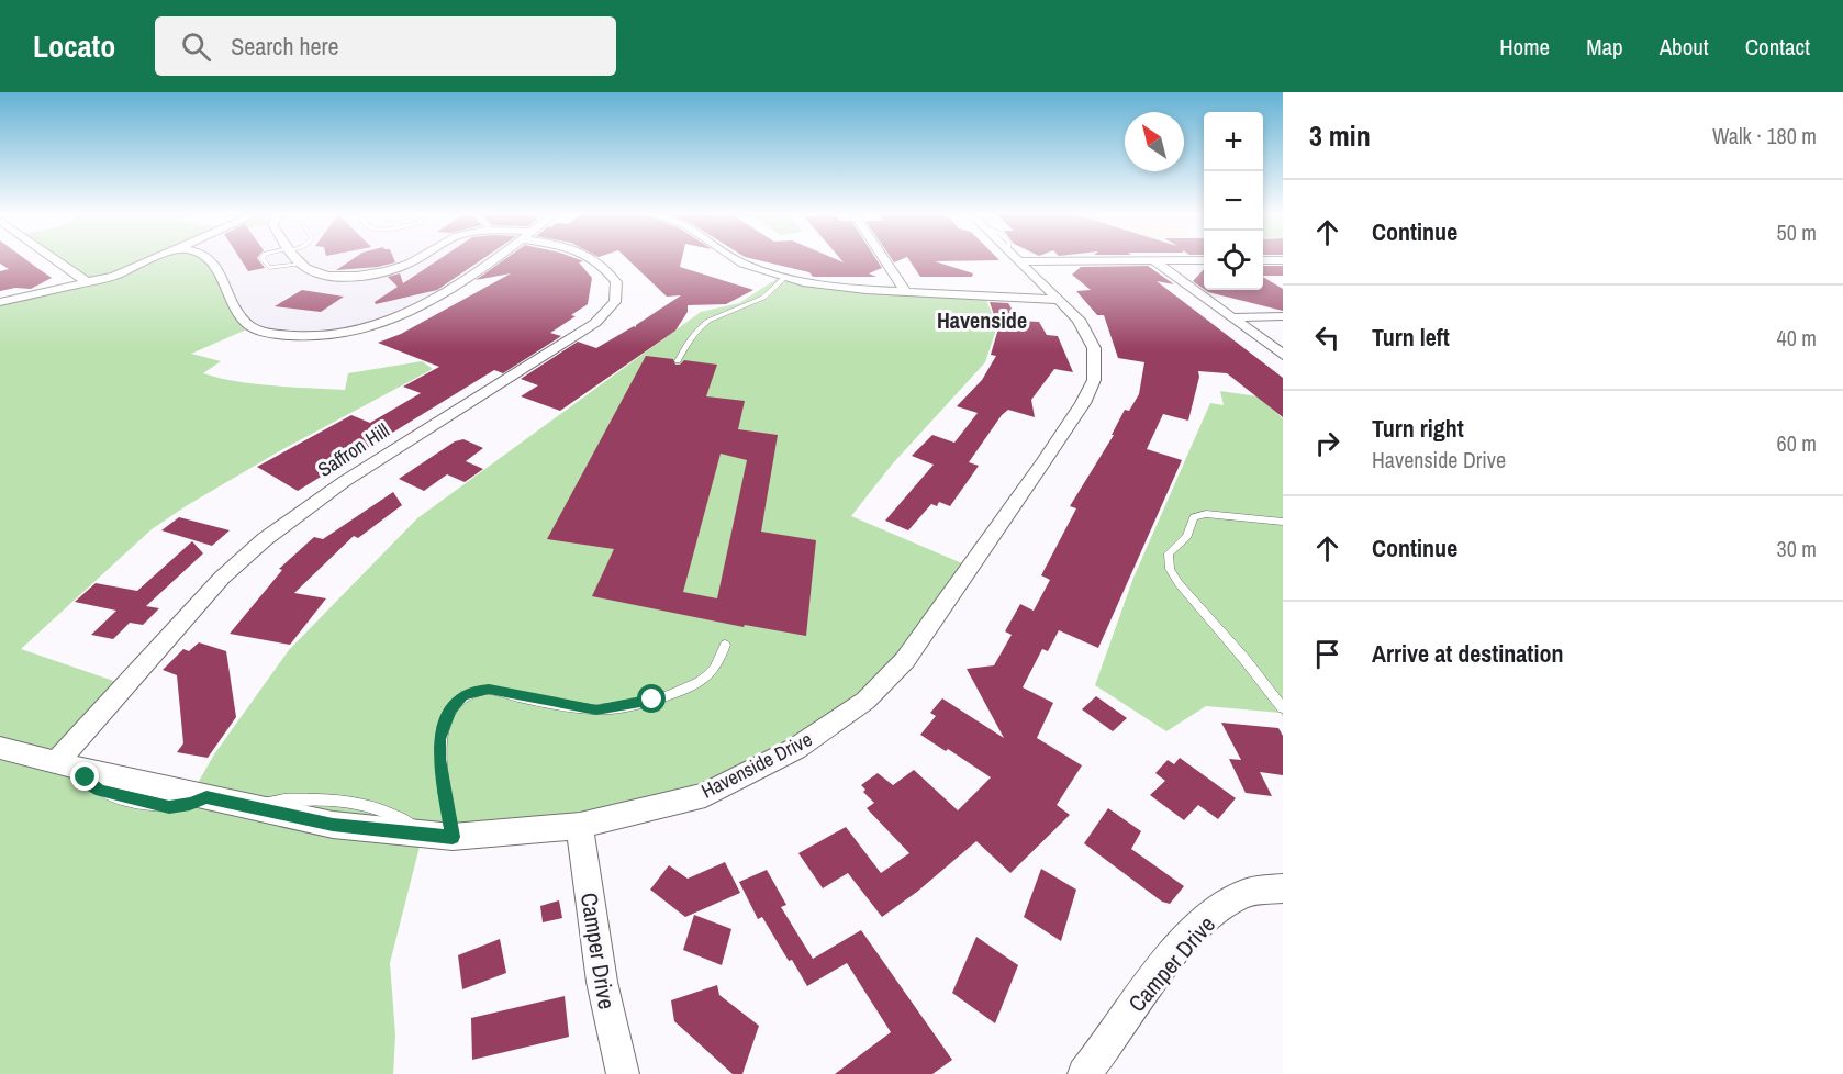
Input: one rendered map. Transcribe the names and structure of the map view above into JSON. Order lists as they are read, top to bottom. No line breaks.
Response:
{"streets":{"street":["Saffron Hill","Havenside Drive","Camper Drive"]},"crossings":[["Saffron Hill","Havenside Drive"],["Havenside Drive","Camper Drive"]],"districts":["Havenside"],"north":"top left","page":{"header":"Locato","search":"Search here","nav":["Home","Map","About","Contact"],"heading":["3 min","Walk · 180 m"],"map_buttons":["+","−"],"list":[["Continue","50 m"],["Turn left","40 m"],["Turn right","Havenside Drive","60 m"],["Continue","30 m"],"Arrive at destination"]}}
